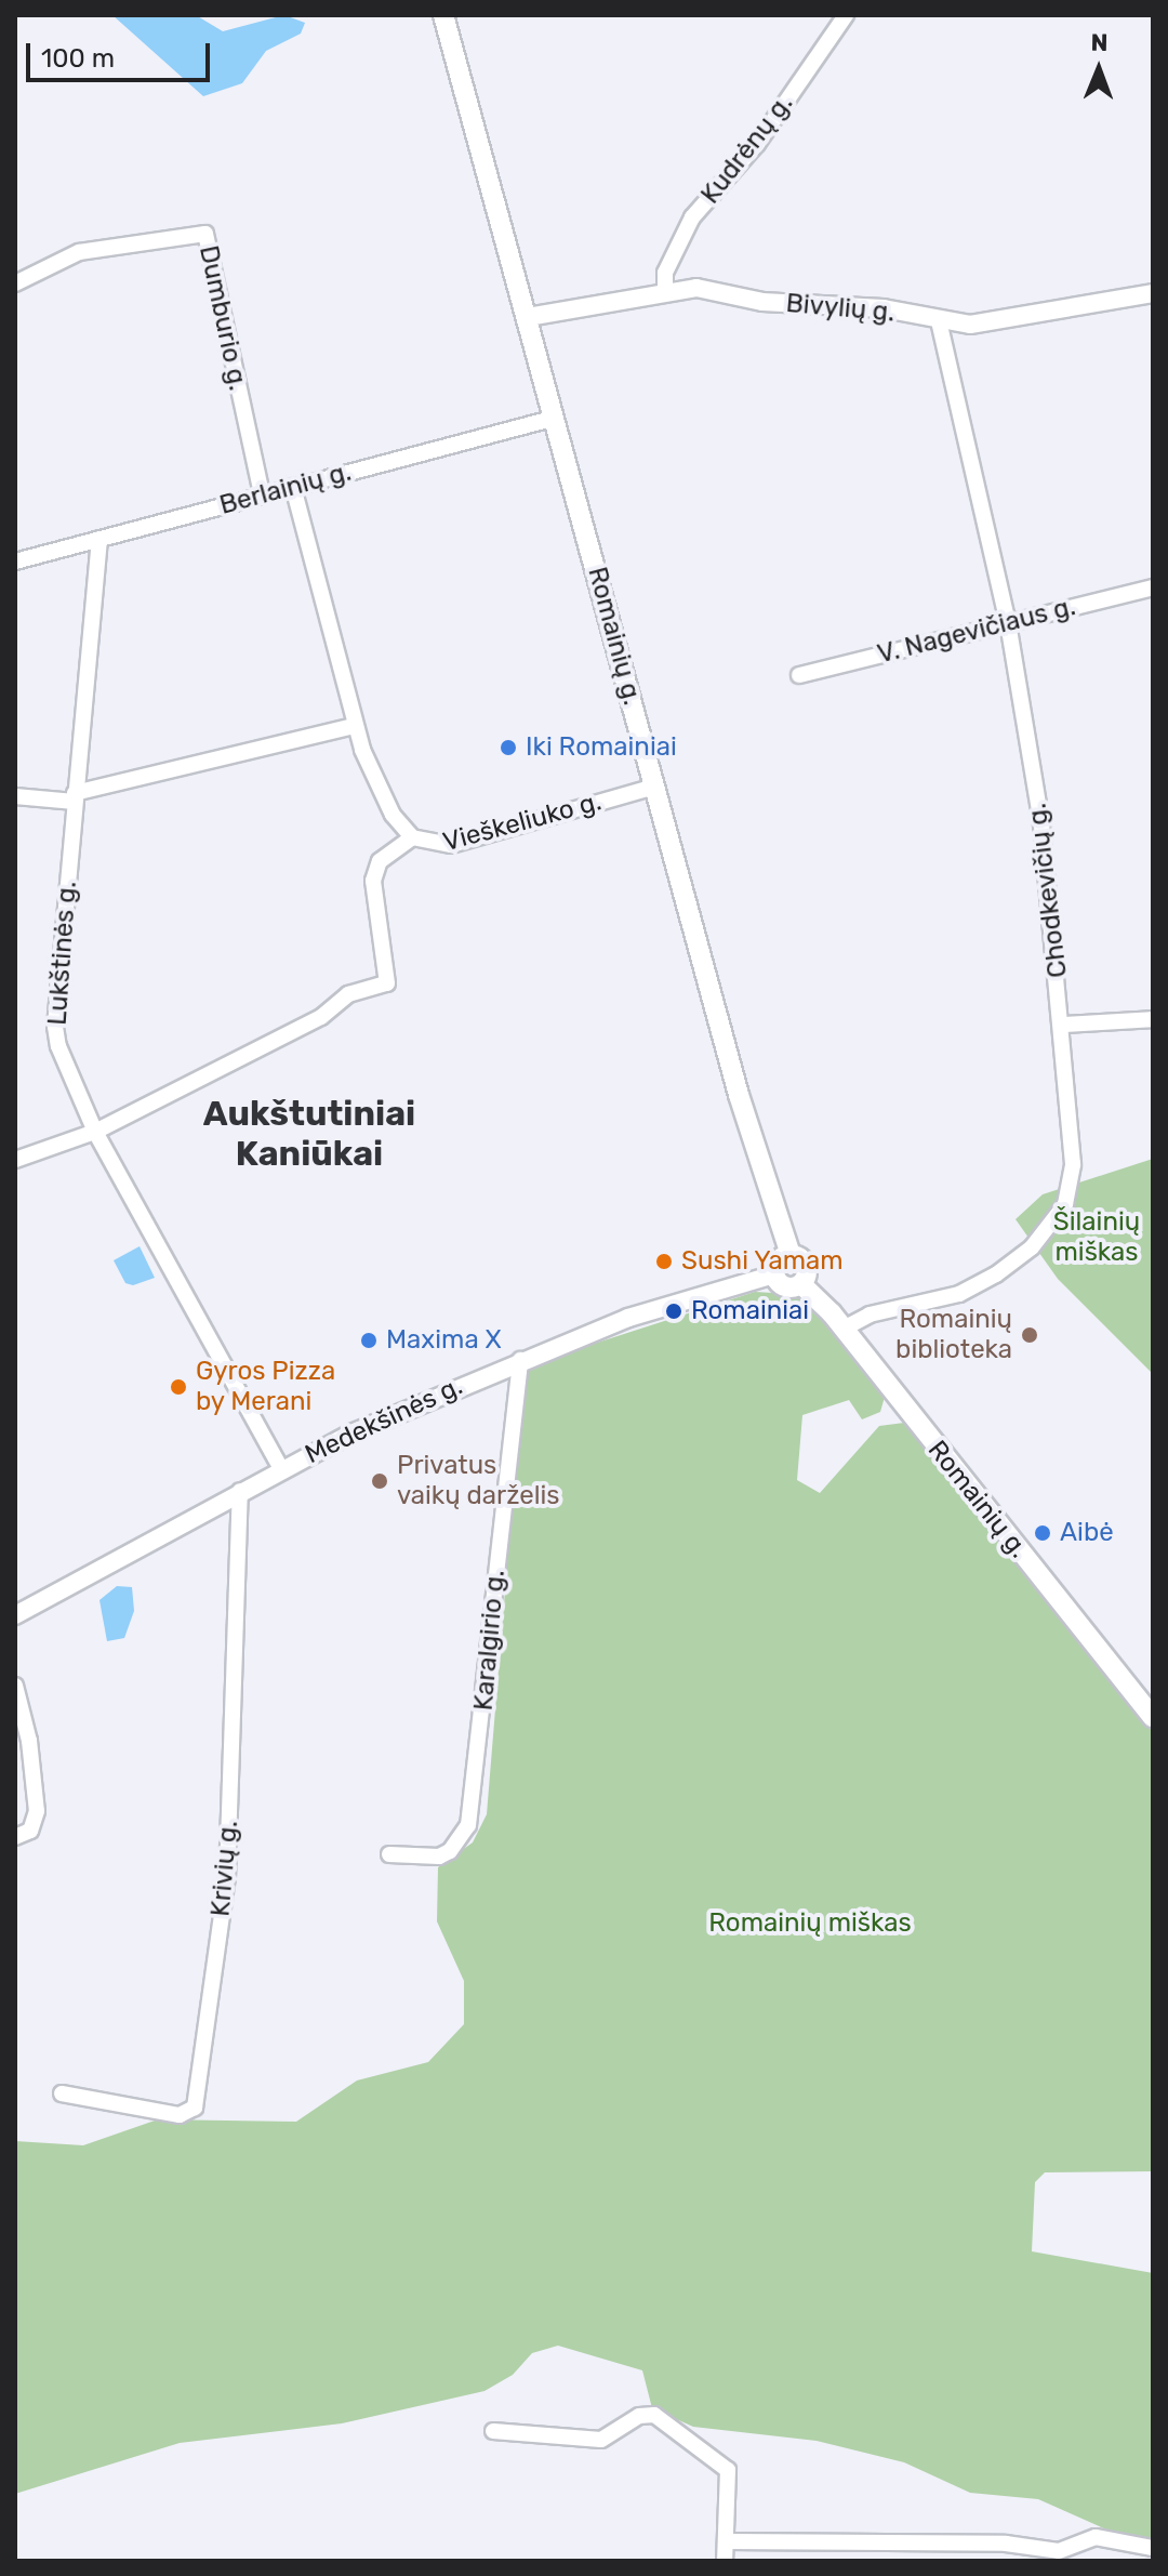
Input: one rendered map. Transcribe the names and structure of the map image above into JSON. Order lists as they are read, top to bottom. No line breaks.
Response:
{"streets":{"main road":["Romainių g."],"street":["Kudrėnų g.","Bivylių g.","Dumburio g.","Berlainių g.","V. Nagevičiaus g.","Vieškeliuko g.","Chodkevičių g.","Lukštinės g.","Medekšinės g.","Karalgirio g.","Krivių g."]},"crossings":[["Kudrėnų g.","Bivylių g."],["Bivylių g.","Romainių g."],["Bivylių g.","Chodkevičių g."],["Dumburio g.","Berlainių g."],["Berlainių g.","Romainių g."],["Berlainių g.","Vieškeliuko g."],["Berlainių g.","Lukštinės g."],["V. Nagevičiaus g.","Chodkevičių g."],["Romainių g.","Vieškeliuko g."],["Romainių g.","Chodkevičių g."],["Romainių g.","Medekšinės g."],["Lukštinės g.","Medekšinės g."],["Medekšinės g.","Karalgirio g."],["Medekšinės g.","Krivių g."]],"districts":["Aukštutiniai Kaniūkai"],"parks":["Šilainių miškas","Romainių miškas"],"places":["Iki Romainiai","Sushi Yamam","Romainiai","Romainių biblioteka","Maxima X","Gyros Pizza by Merani","Privatus vaikų darželis","Aibė"],"scale_bar":"100 m","north":"top"}
